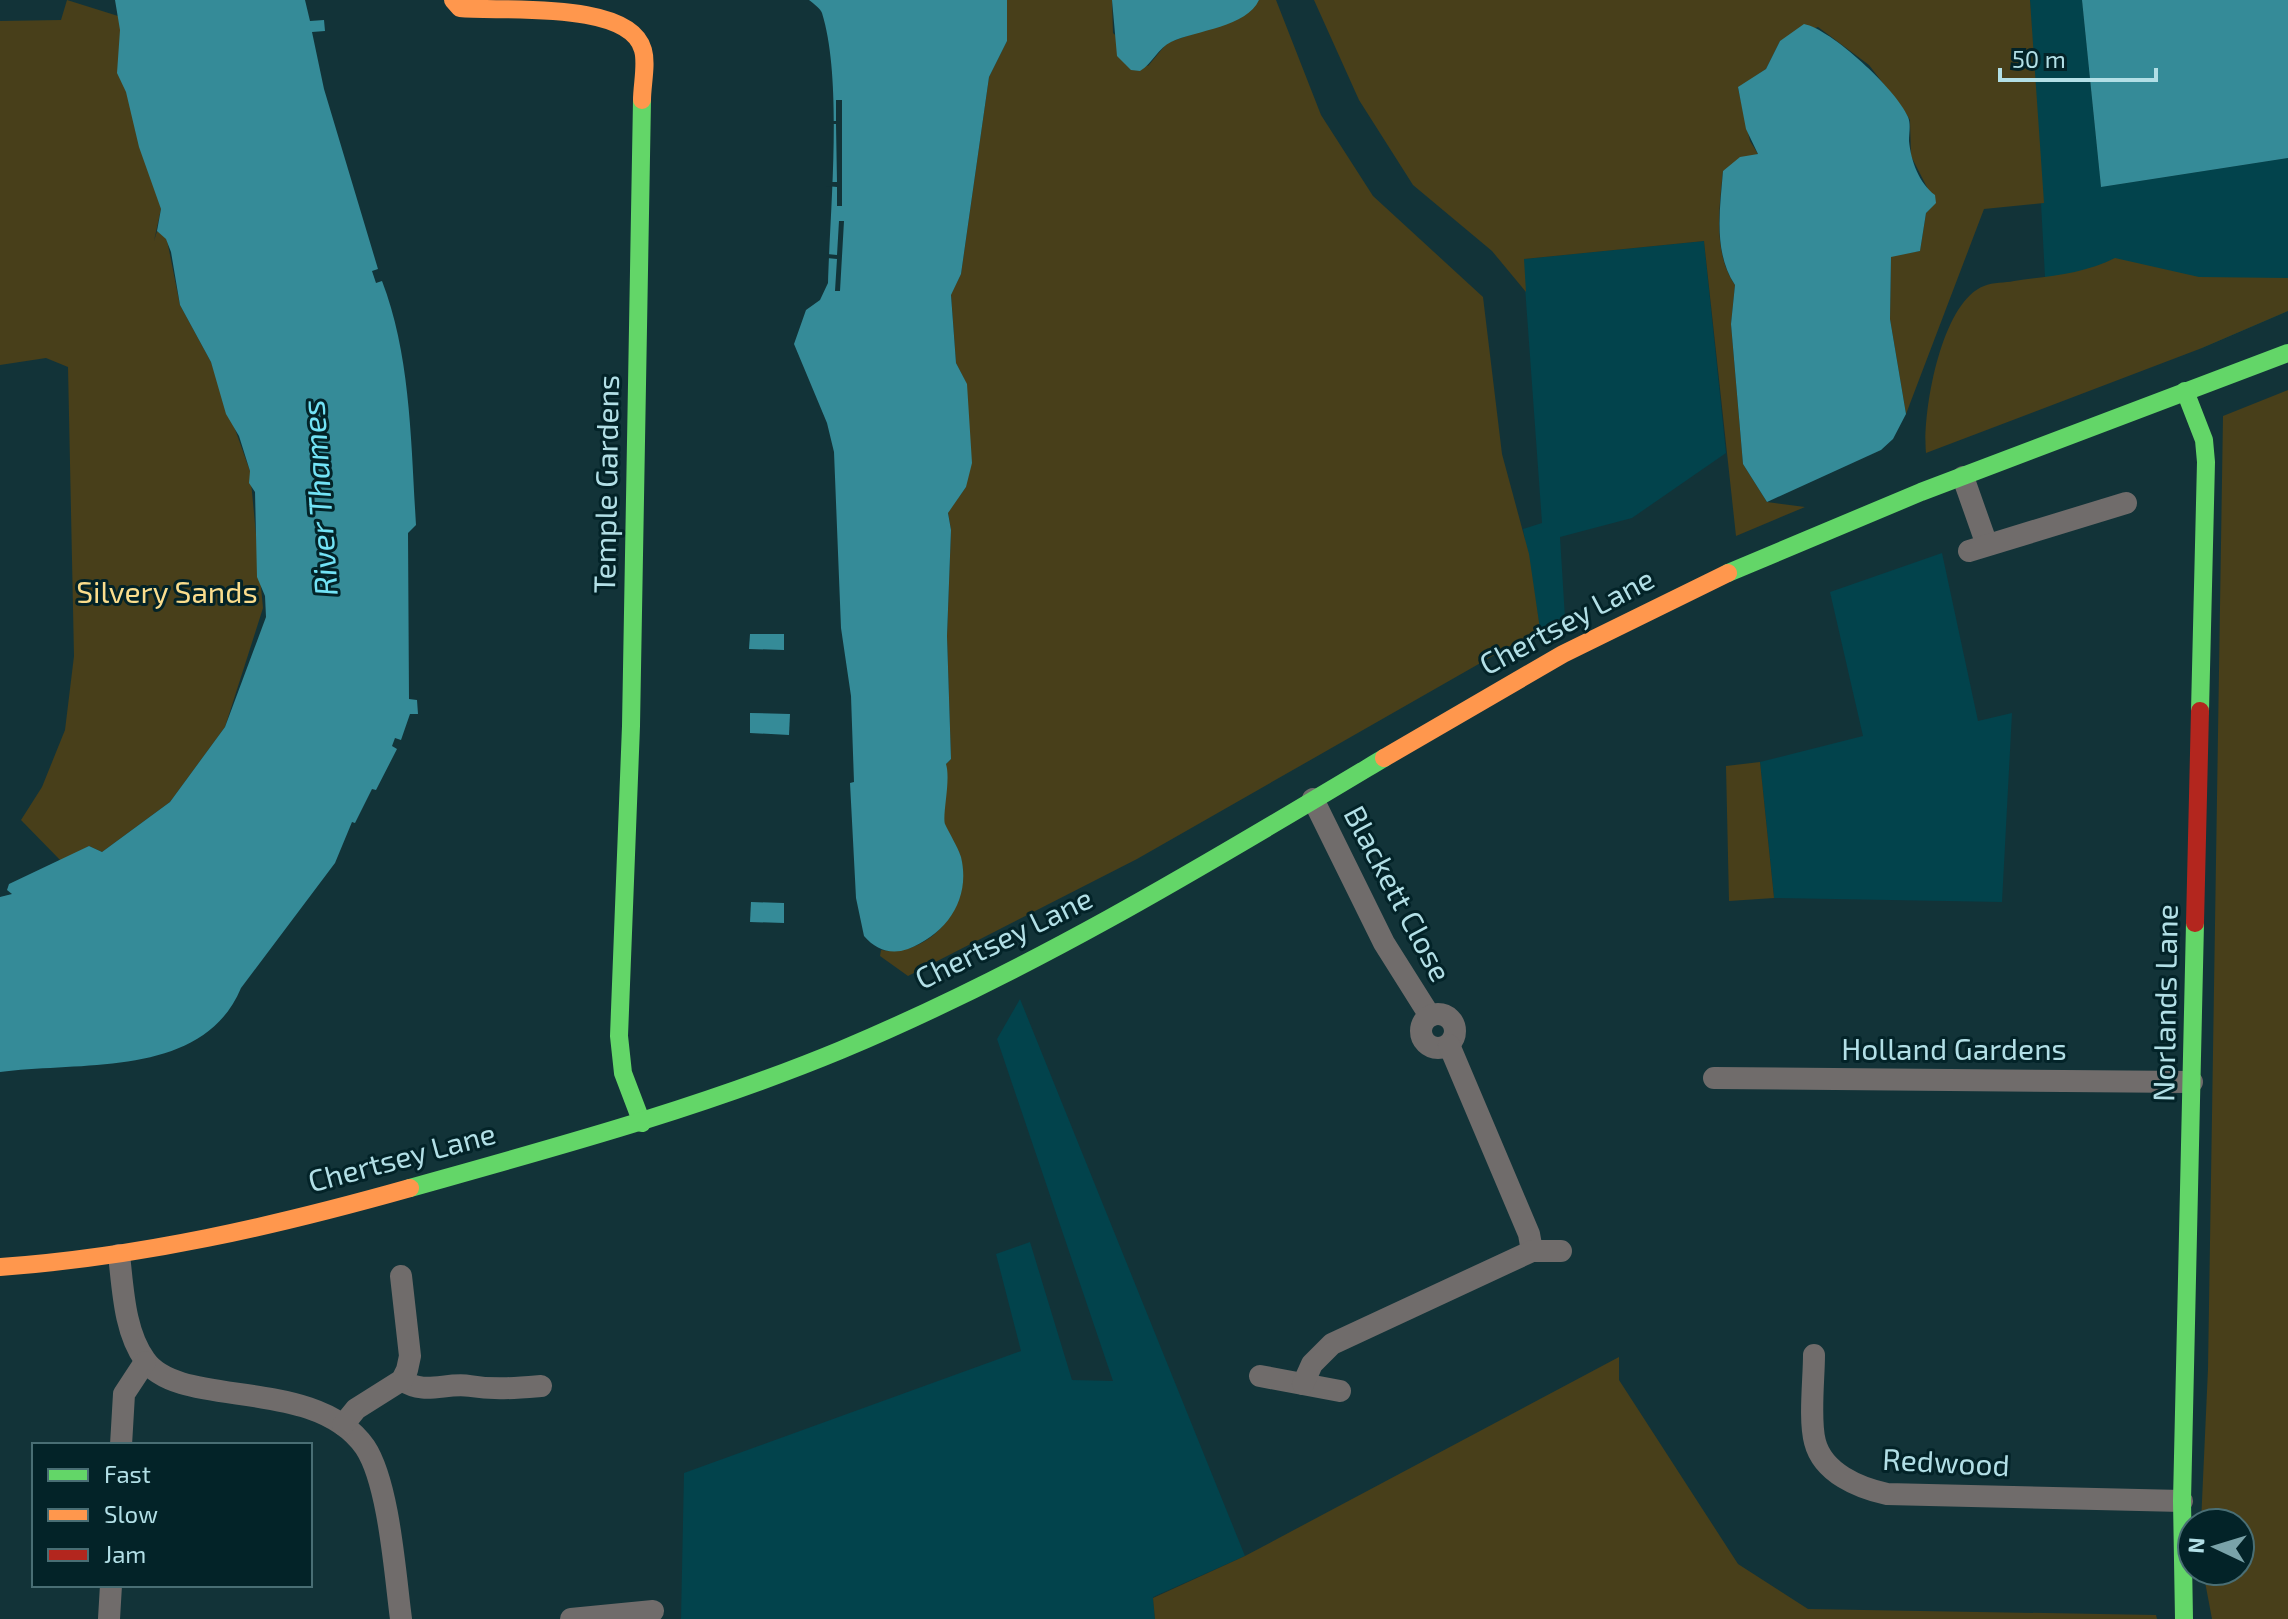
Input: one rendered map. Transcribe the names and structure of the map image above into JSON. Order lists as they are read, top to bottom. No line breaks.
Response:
{"streets":{"street":["Temple Gardens","Chertsey Lane","Blackett Close","Norlands Lane","Holland Gardens","Redwood"]},"crossings":[["Temple Gardens","Chertsey Lane"],["Chertsey Lane","Blackett Close"],["Chertsey Lane","Norlands Lane"],["Norlands Lane","Holland Gardens"],["Norlands Lane","Redwood"]],"water":["River Thames"],"parks":["Silvery Sands"],"legend":["Fast","Slow","Jam"],"scale_bar":"50 m","north":"left"}
